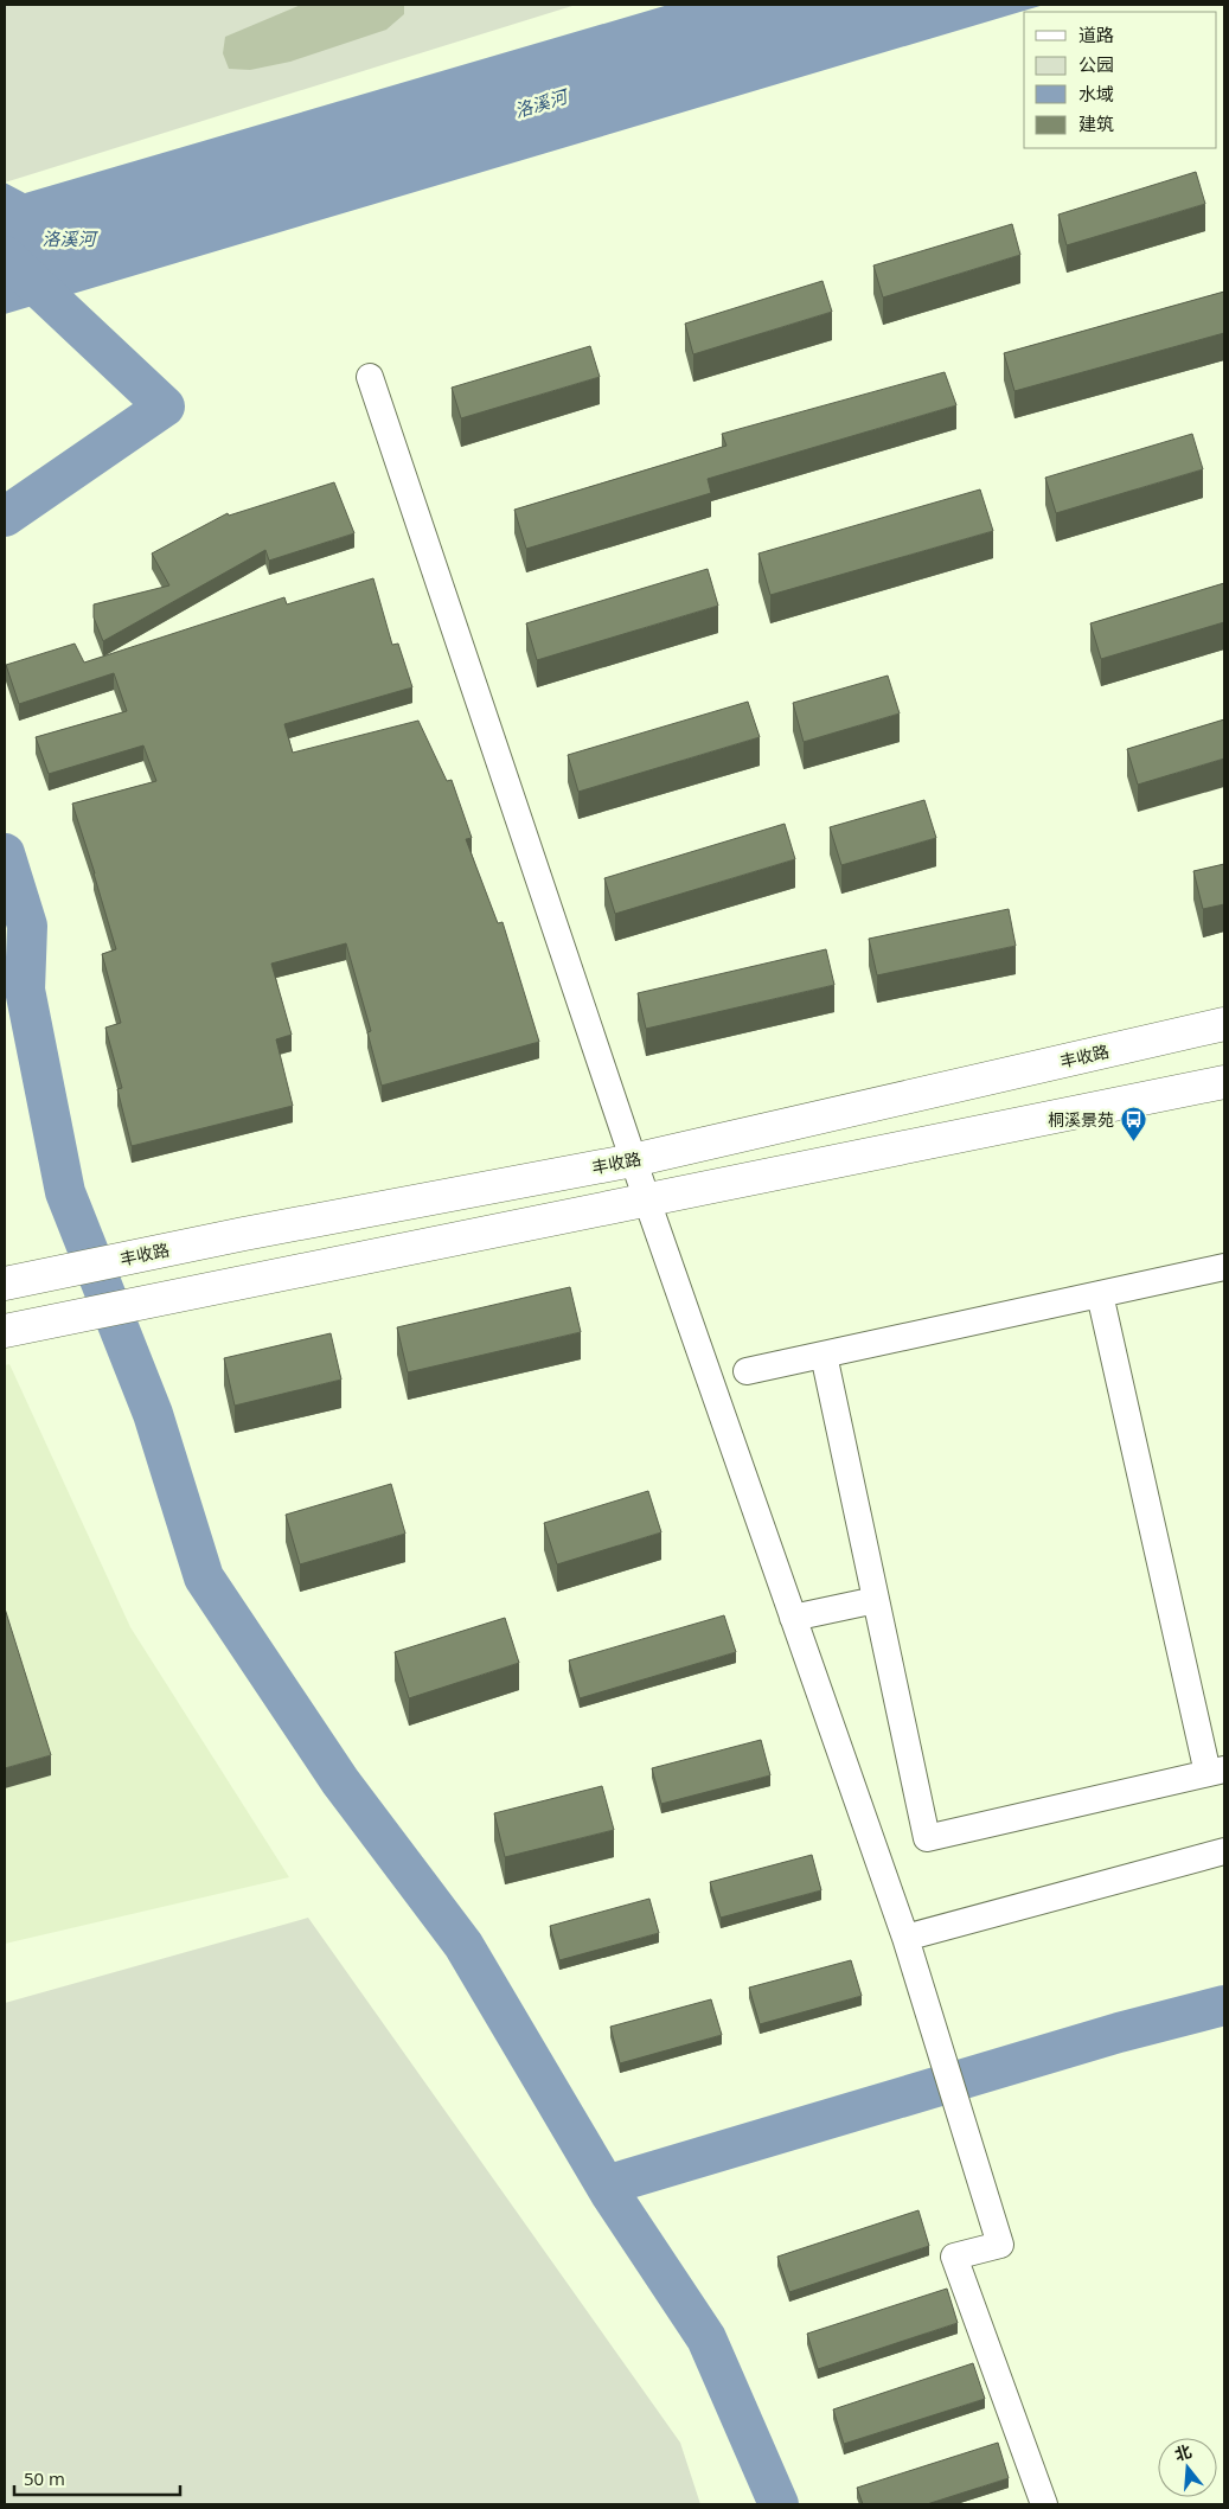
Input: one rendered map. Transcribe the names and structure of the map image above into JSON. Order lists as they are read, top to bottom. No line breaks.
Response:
{"streets":{"main road":["丰收路"]},"water":["洛溪河"],"places":{"bus stop":["桐溪景苑"]},"legend":["道路","公园","水域","建筑"],"scale_bar":"50 m","north":"top"}
